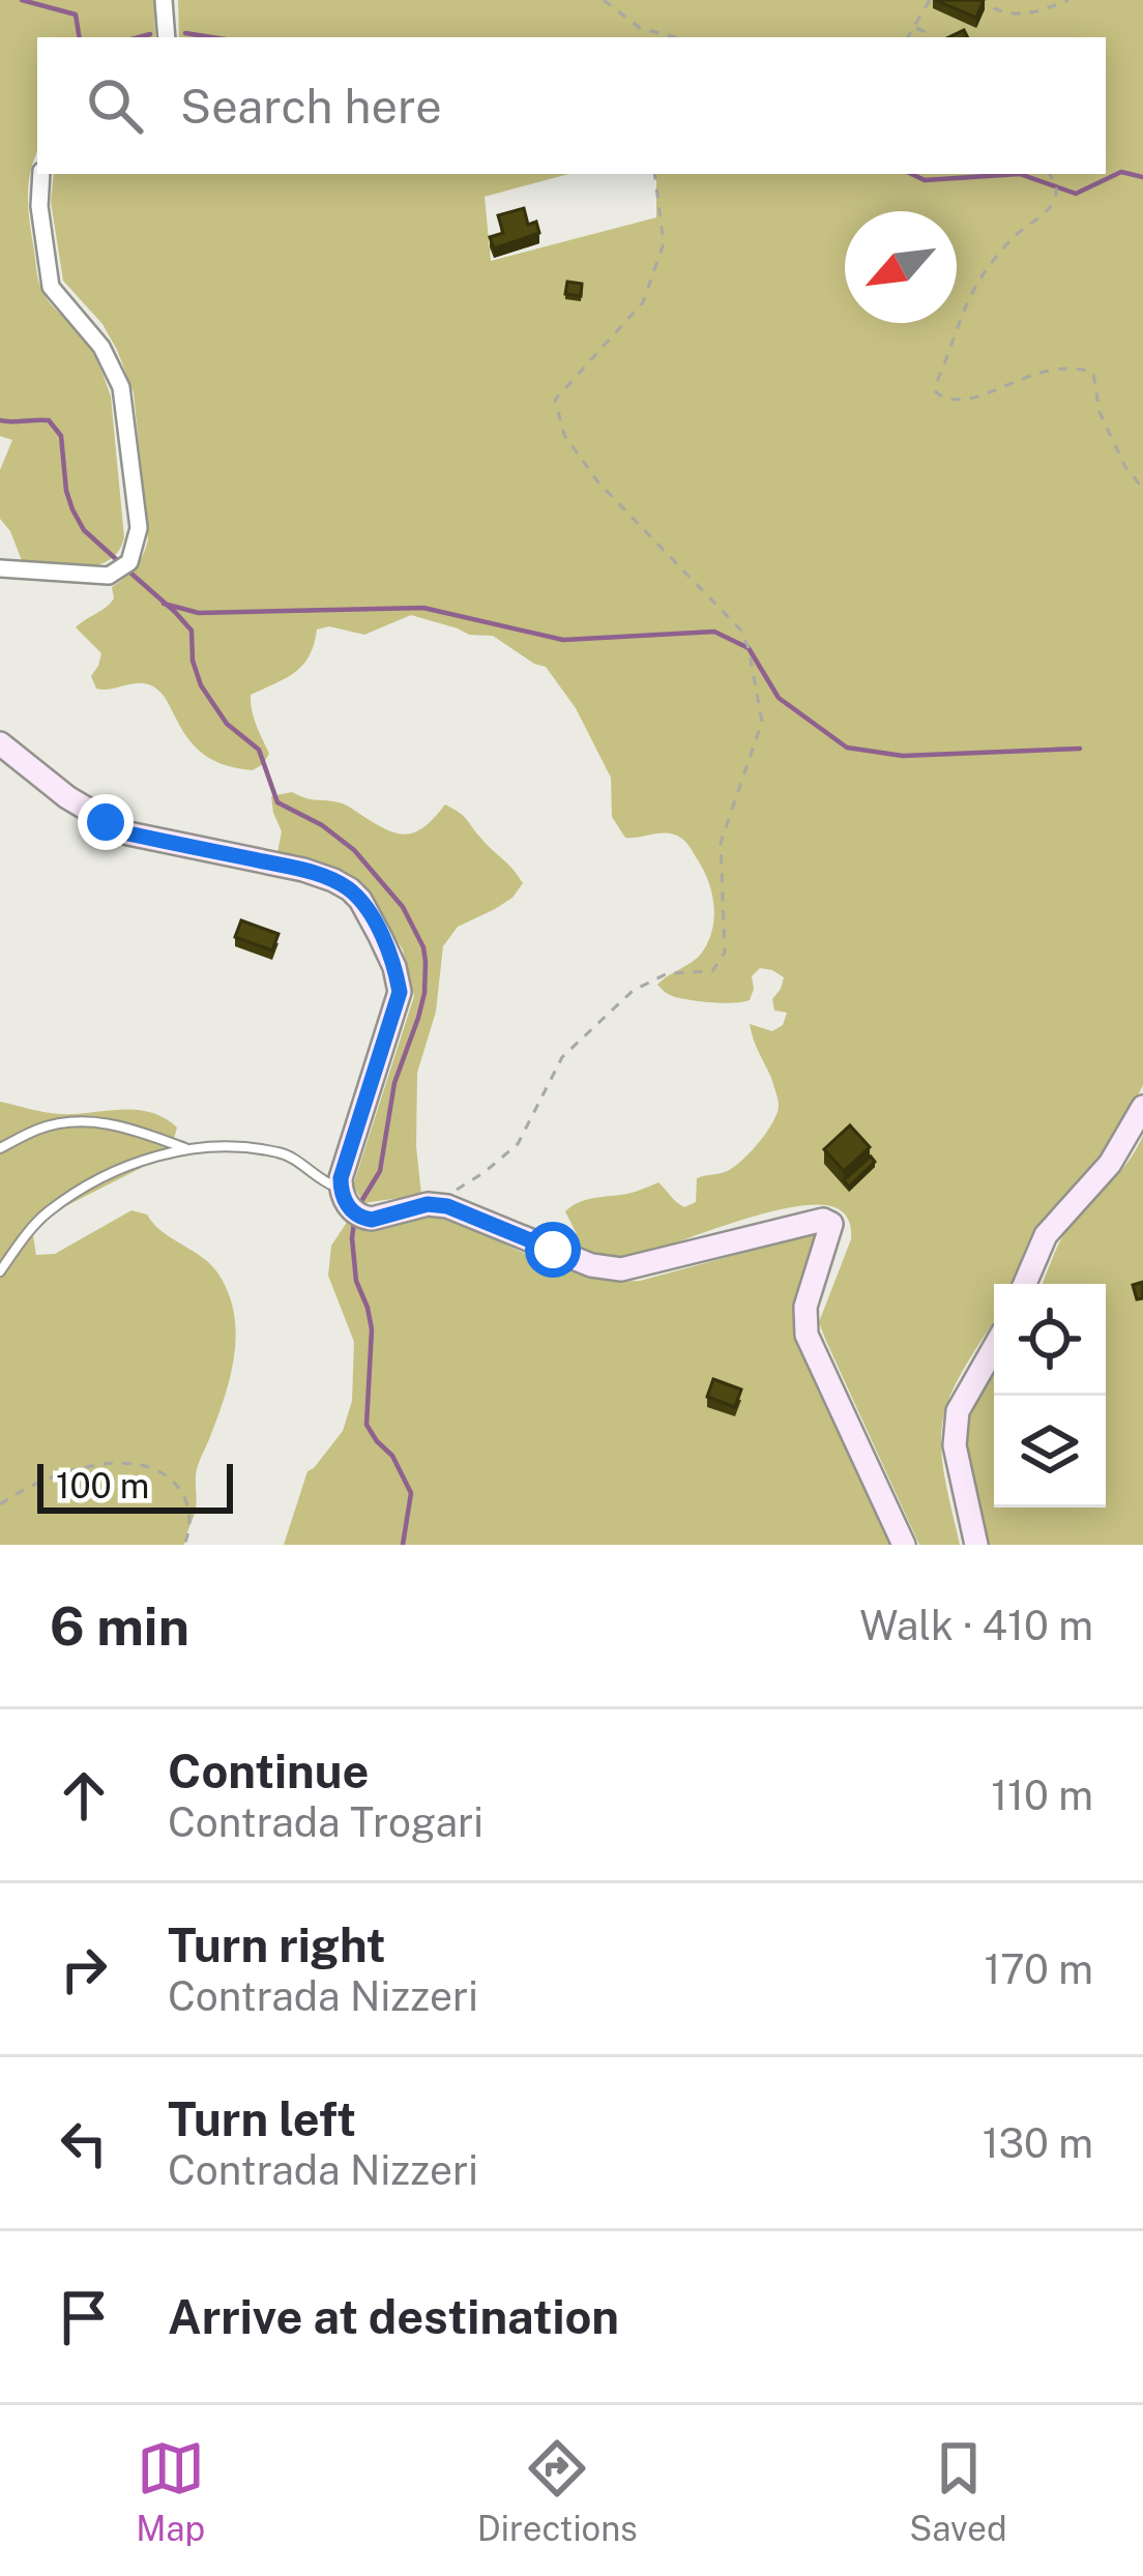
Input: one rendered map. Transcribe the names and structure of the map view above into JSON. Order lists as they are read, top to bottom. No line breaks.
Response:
{"scale_bar":"100 m","north":"bottom left","page":{"search":"Search here","scale":"100 m","heading":["6 min","Walk · 410 m"],"list":[["Continue","Contrada Trogari","110 m"],["Turn right","Contrada Nizzeri","170 m"],["Turn left","Contrada Nizzeri","130 m"],"Arrive at destination"],"nav":["Map","Directions","Saved"]}}
